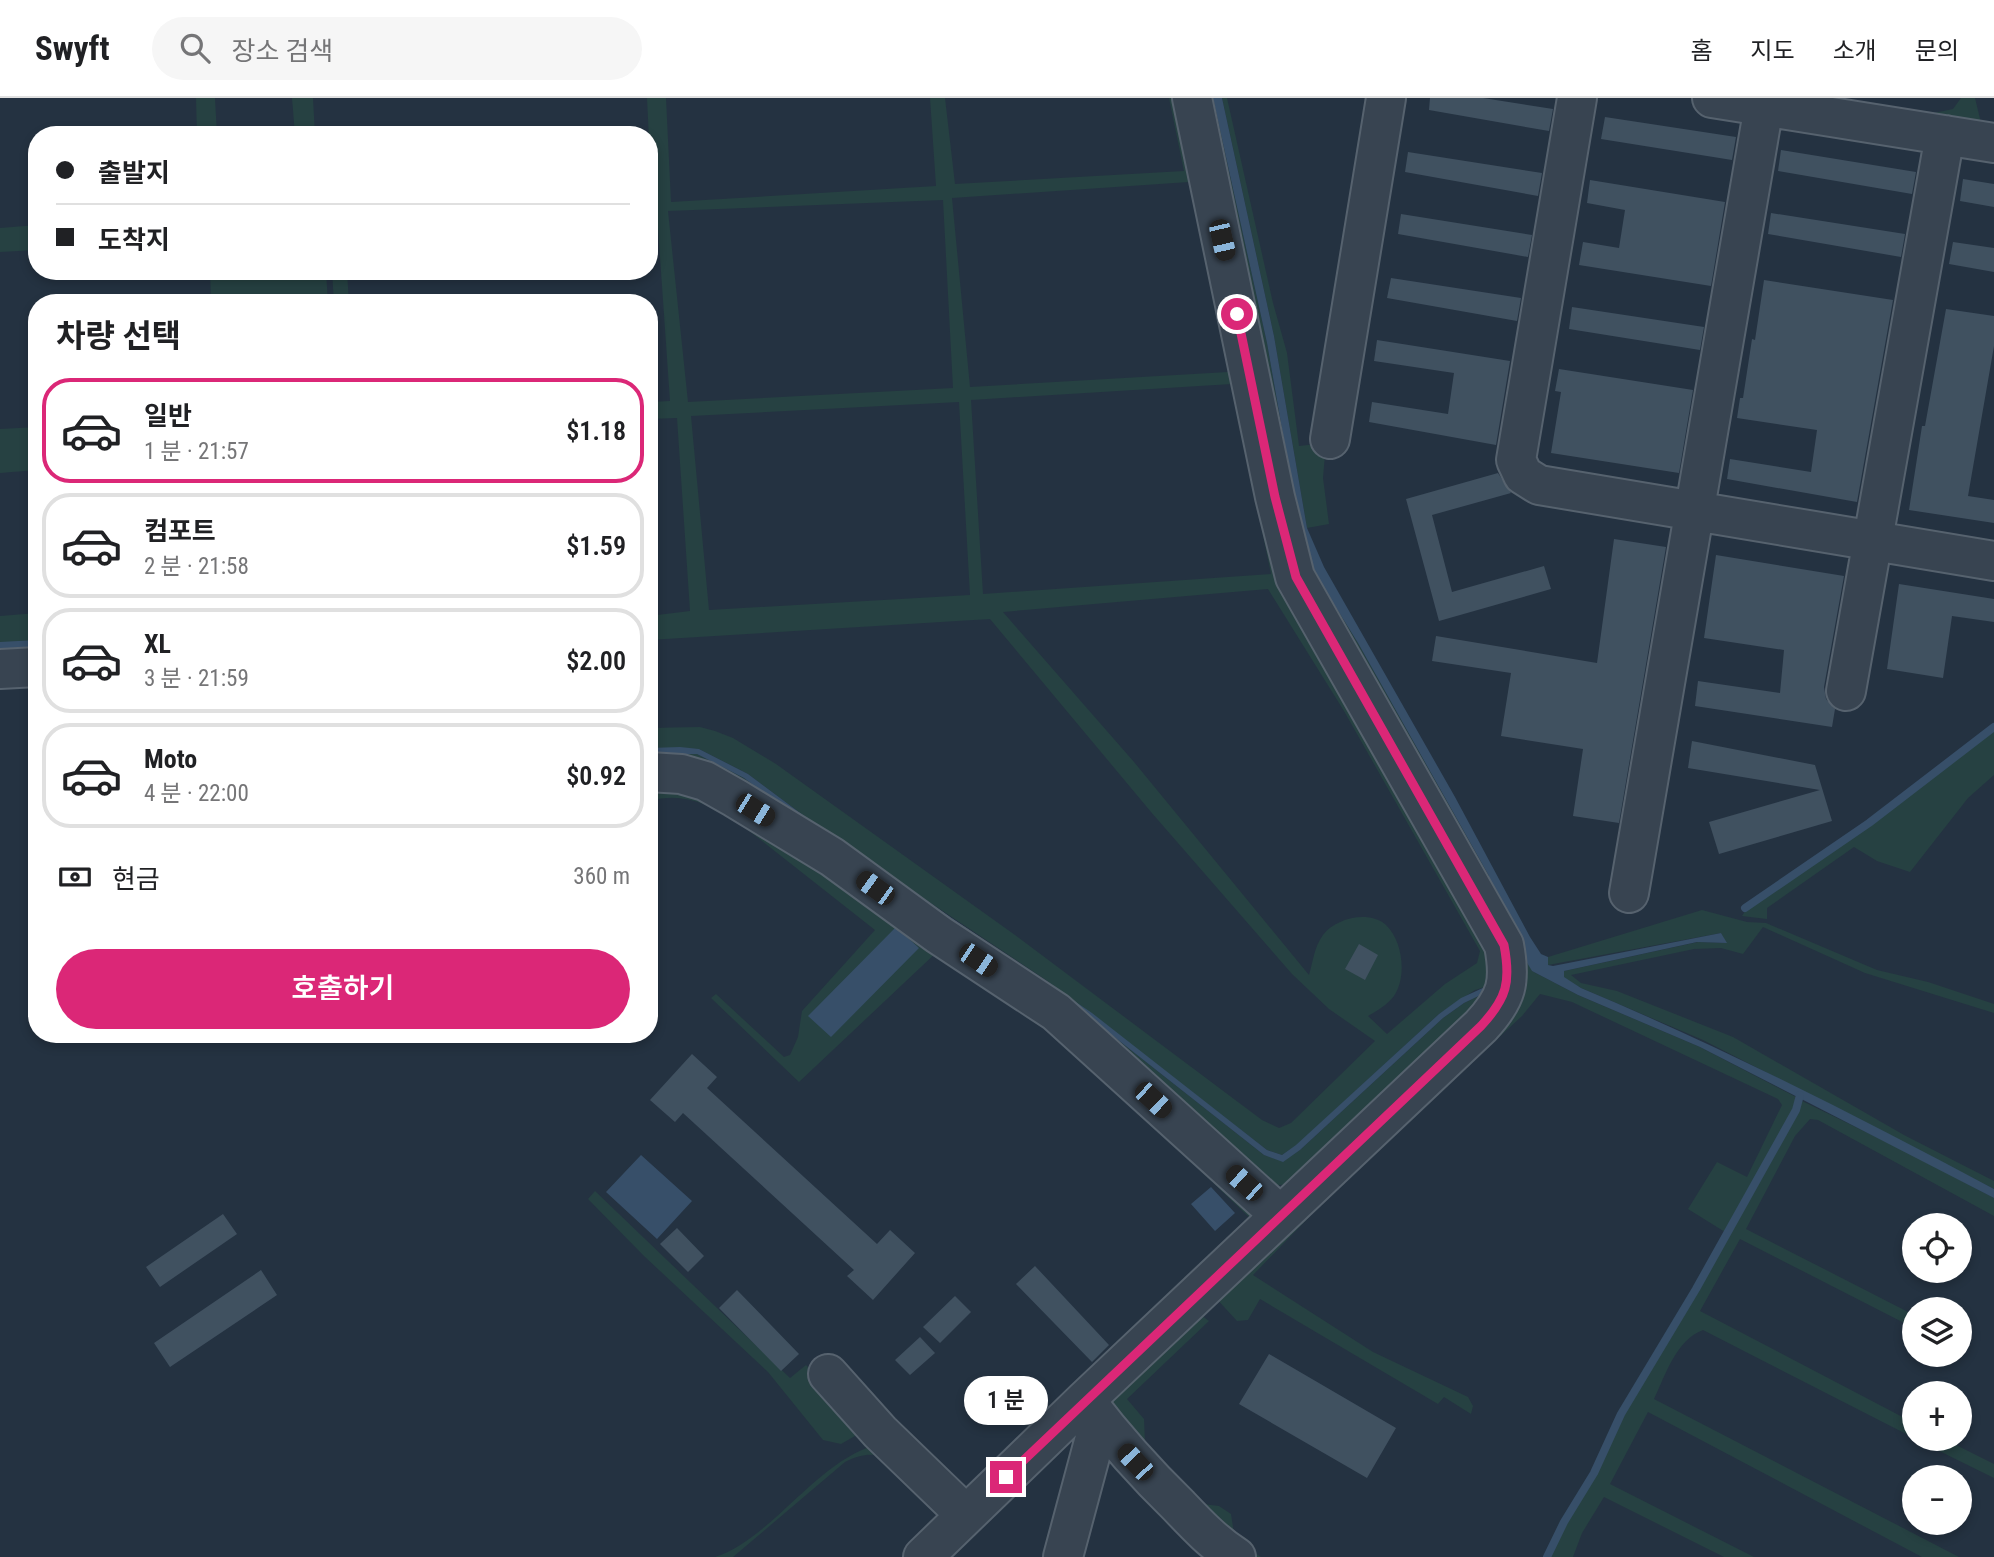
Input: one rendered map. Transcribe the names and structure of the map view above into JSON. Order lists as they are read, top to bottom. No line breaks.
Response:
{"page":{"header":"Swyft","search":"장소 검색","nav":["홈","지도","소개","문의"],"banner":["출발지","도착지"],"heading":"차량 선택","list":[{"name":"일반","note":"1 분 · 21:57","value":"$1.18"},{"name":"컴포트","note":"2 분 · 21:58","value":"$1.59"},{"name":"XL","note":"3 분 · 21:59","value":"$2.00"},{"name":"Moto","note":"4 분 · 22:00","value":"$0.92"}],"pay":["현금","360 m"],"buttons":"호출하기","map_buttons":["+","−"],"bubble":"1 분"}}
